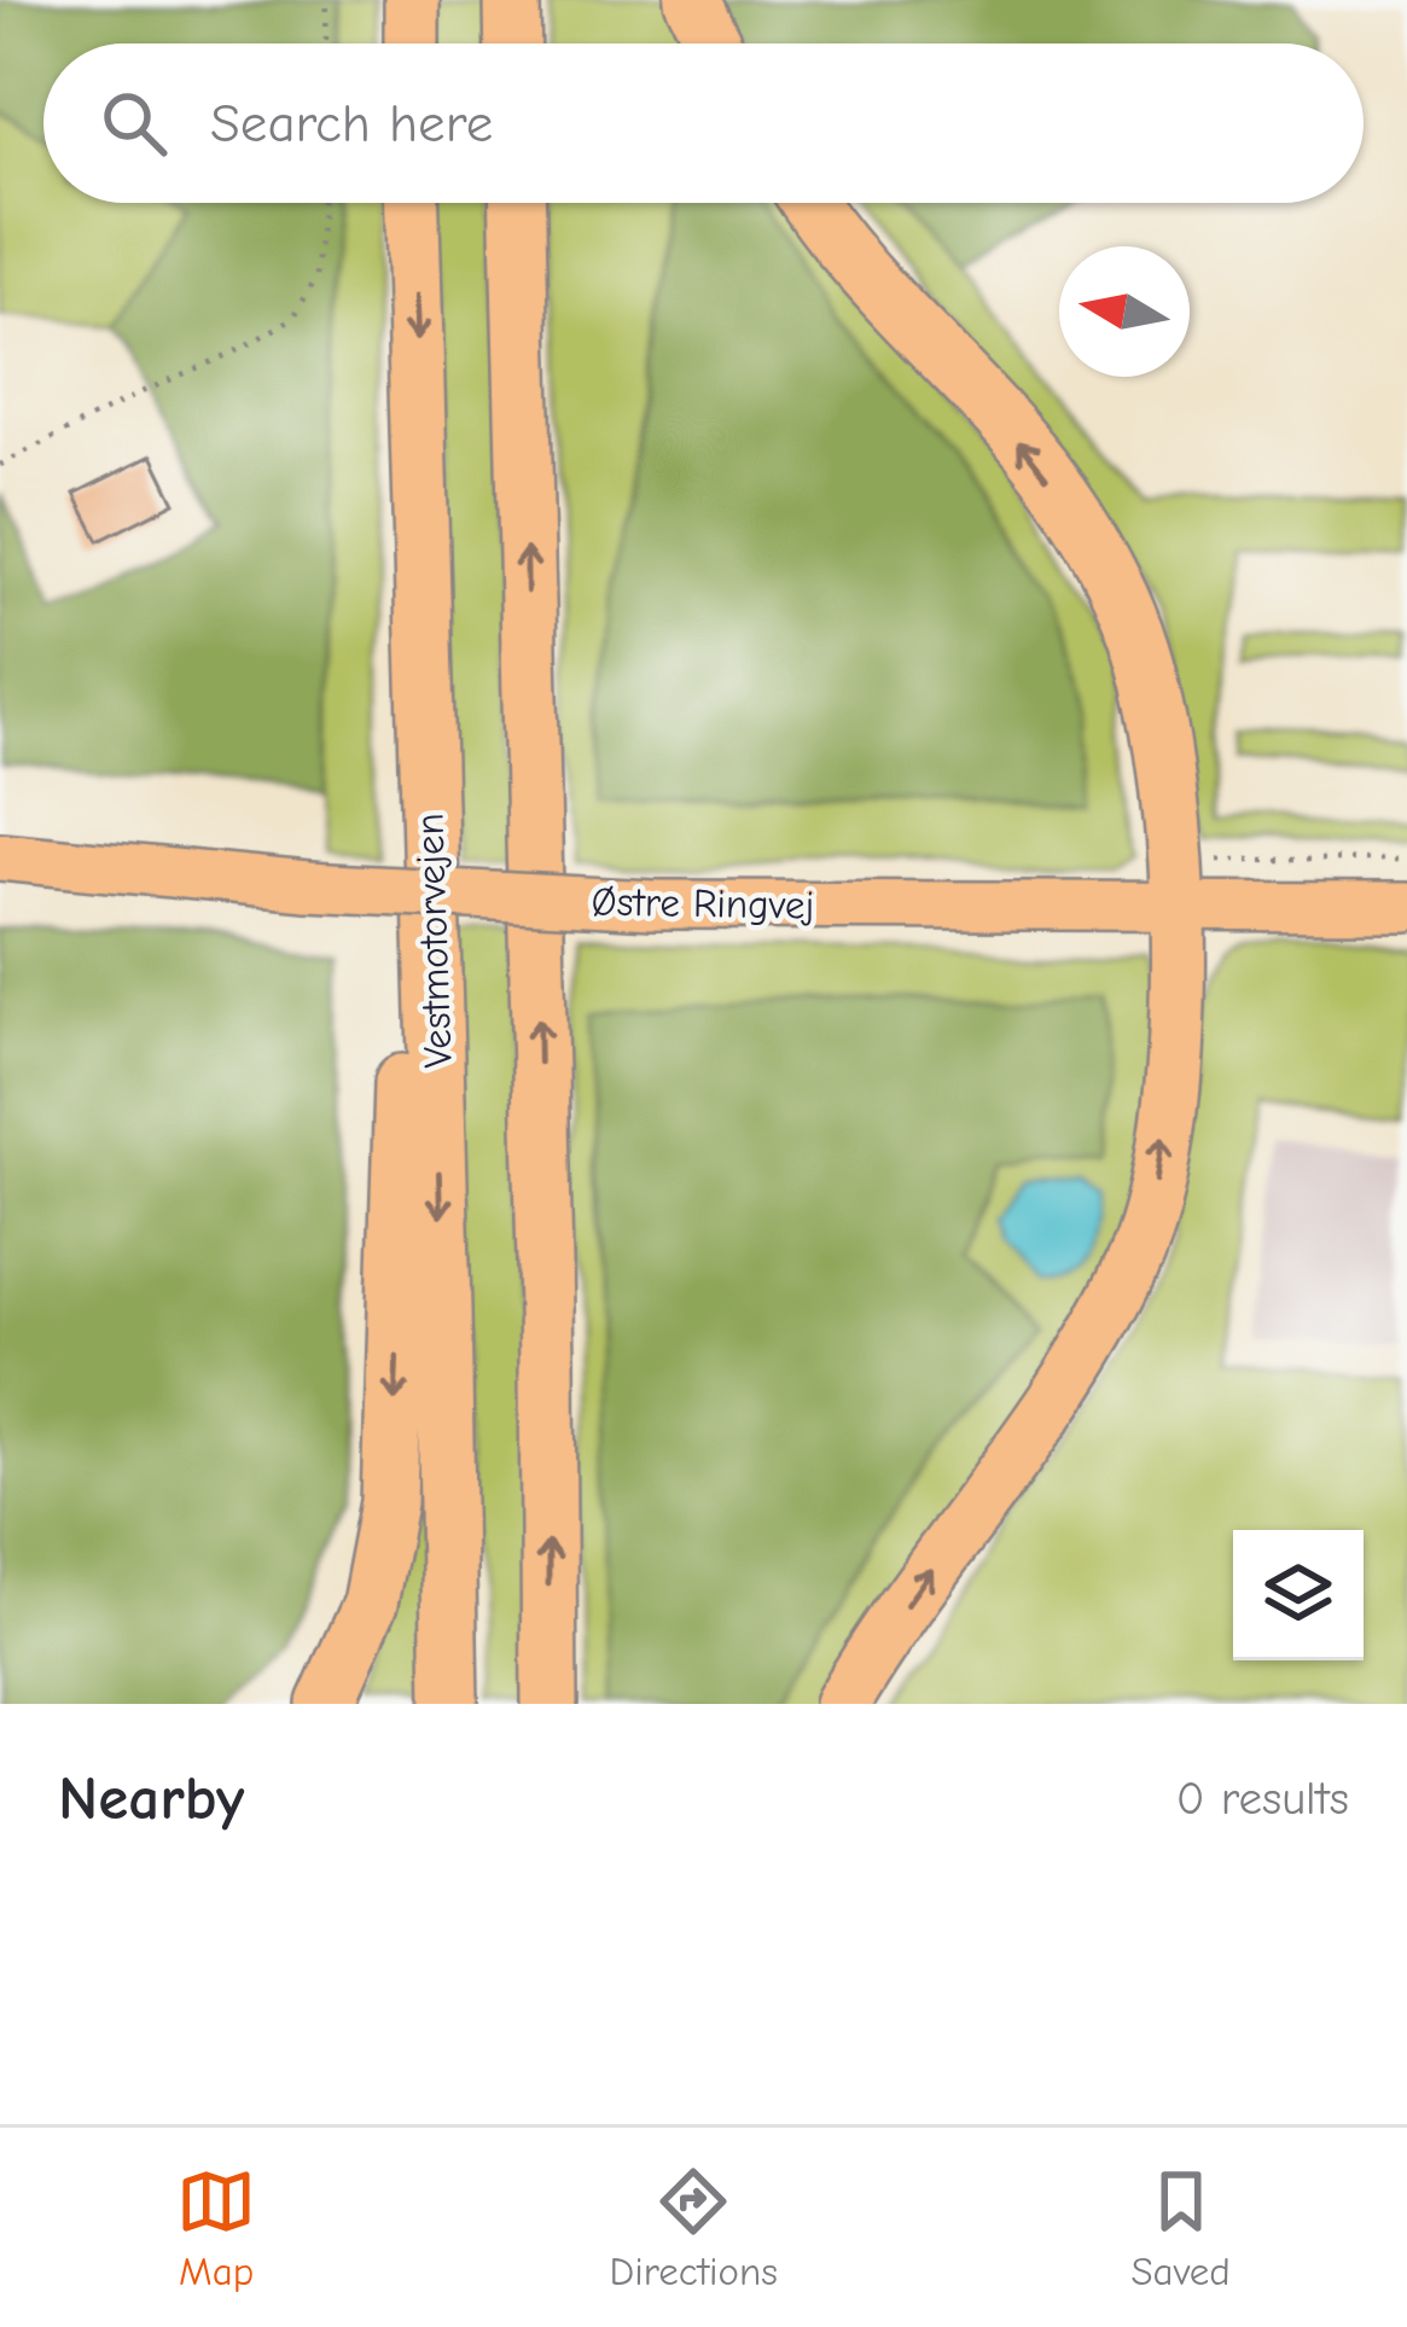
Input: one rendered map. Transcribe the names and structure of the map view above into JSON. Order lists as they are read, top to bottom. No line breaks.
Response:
{"streets":{"highway":["Vestmotorvejen"],"main road":["Østre Ringvej"]},"north":"left","page":{"search":"Search here","heading":["Nearby","0 results"],"nav":["Map","Directions","Saved"]}}
